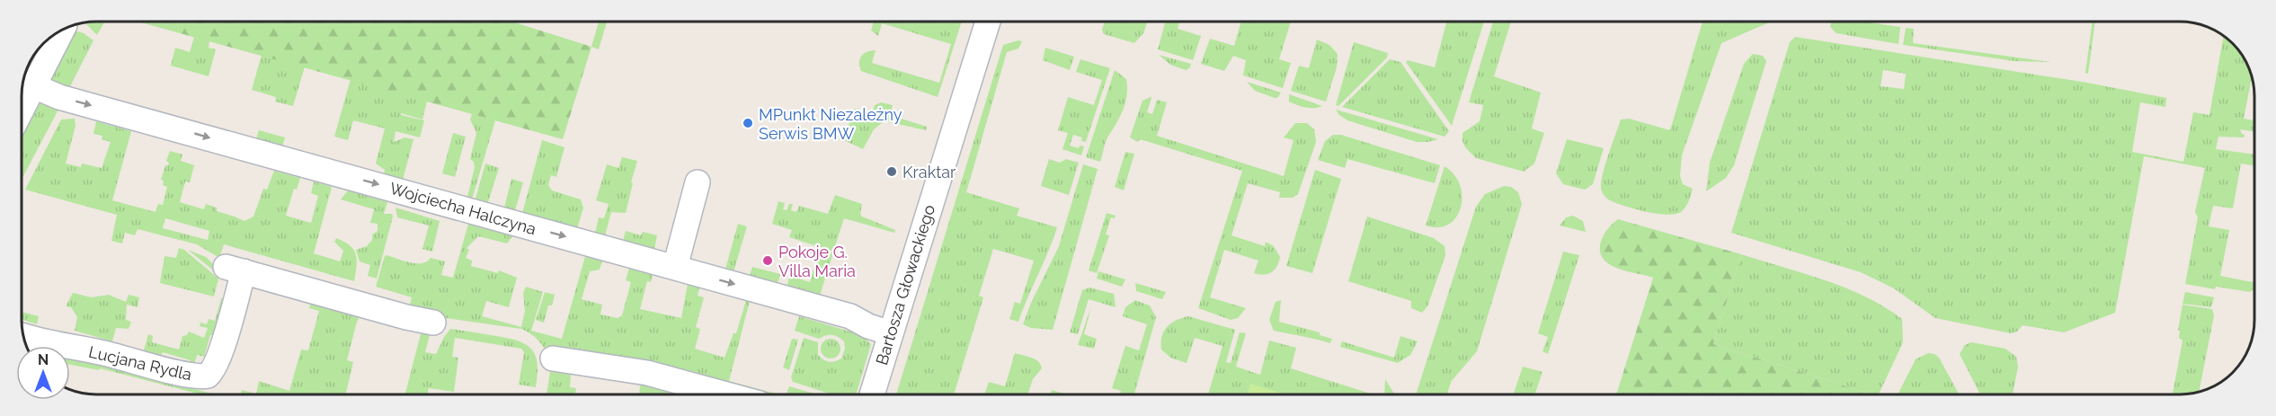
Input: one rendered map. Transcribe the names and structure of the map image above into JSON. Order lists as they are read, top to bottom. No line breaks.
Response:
{"streets":{"street":["Wojciecha Halczyna","Bartosza Głowackiego","Lucjana Rydla"]},"crossings":[["Wojciecha Halczyna","Bartosza Głowackiego"]],"one_way":["Wojciecha Halczyna"],"places":["MPunkt Niezależny Serwis BMW","Kraktar","Pokoje G. Villa Maria"],"north":"top"}
